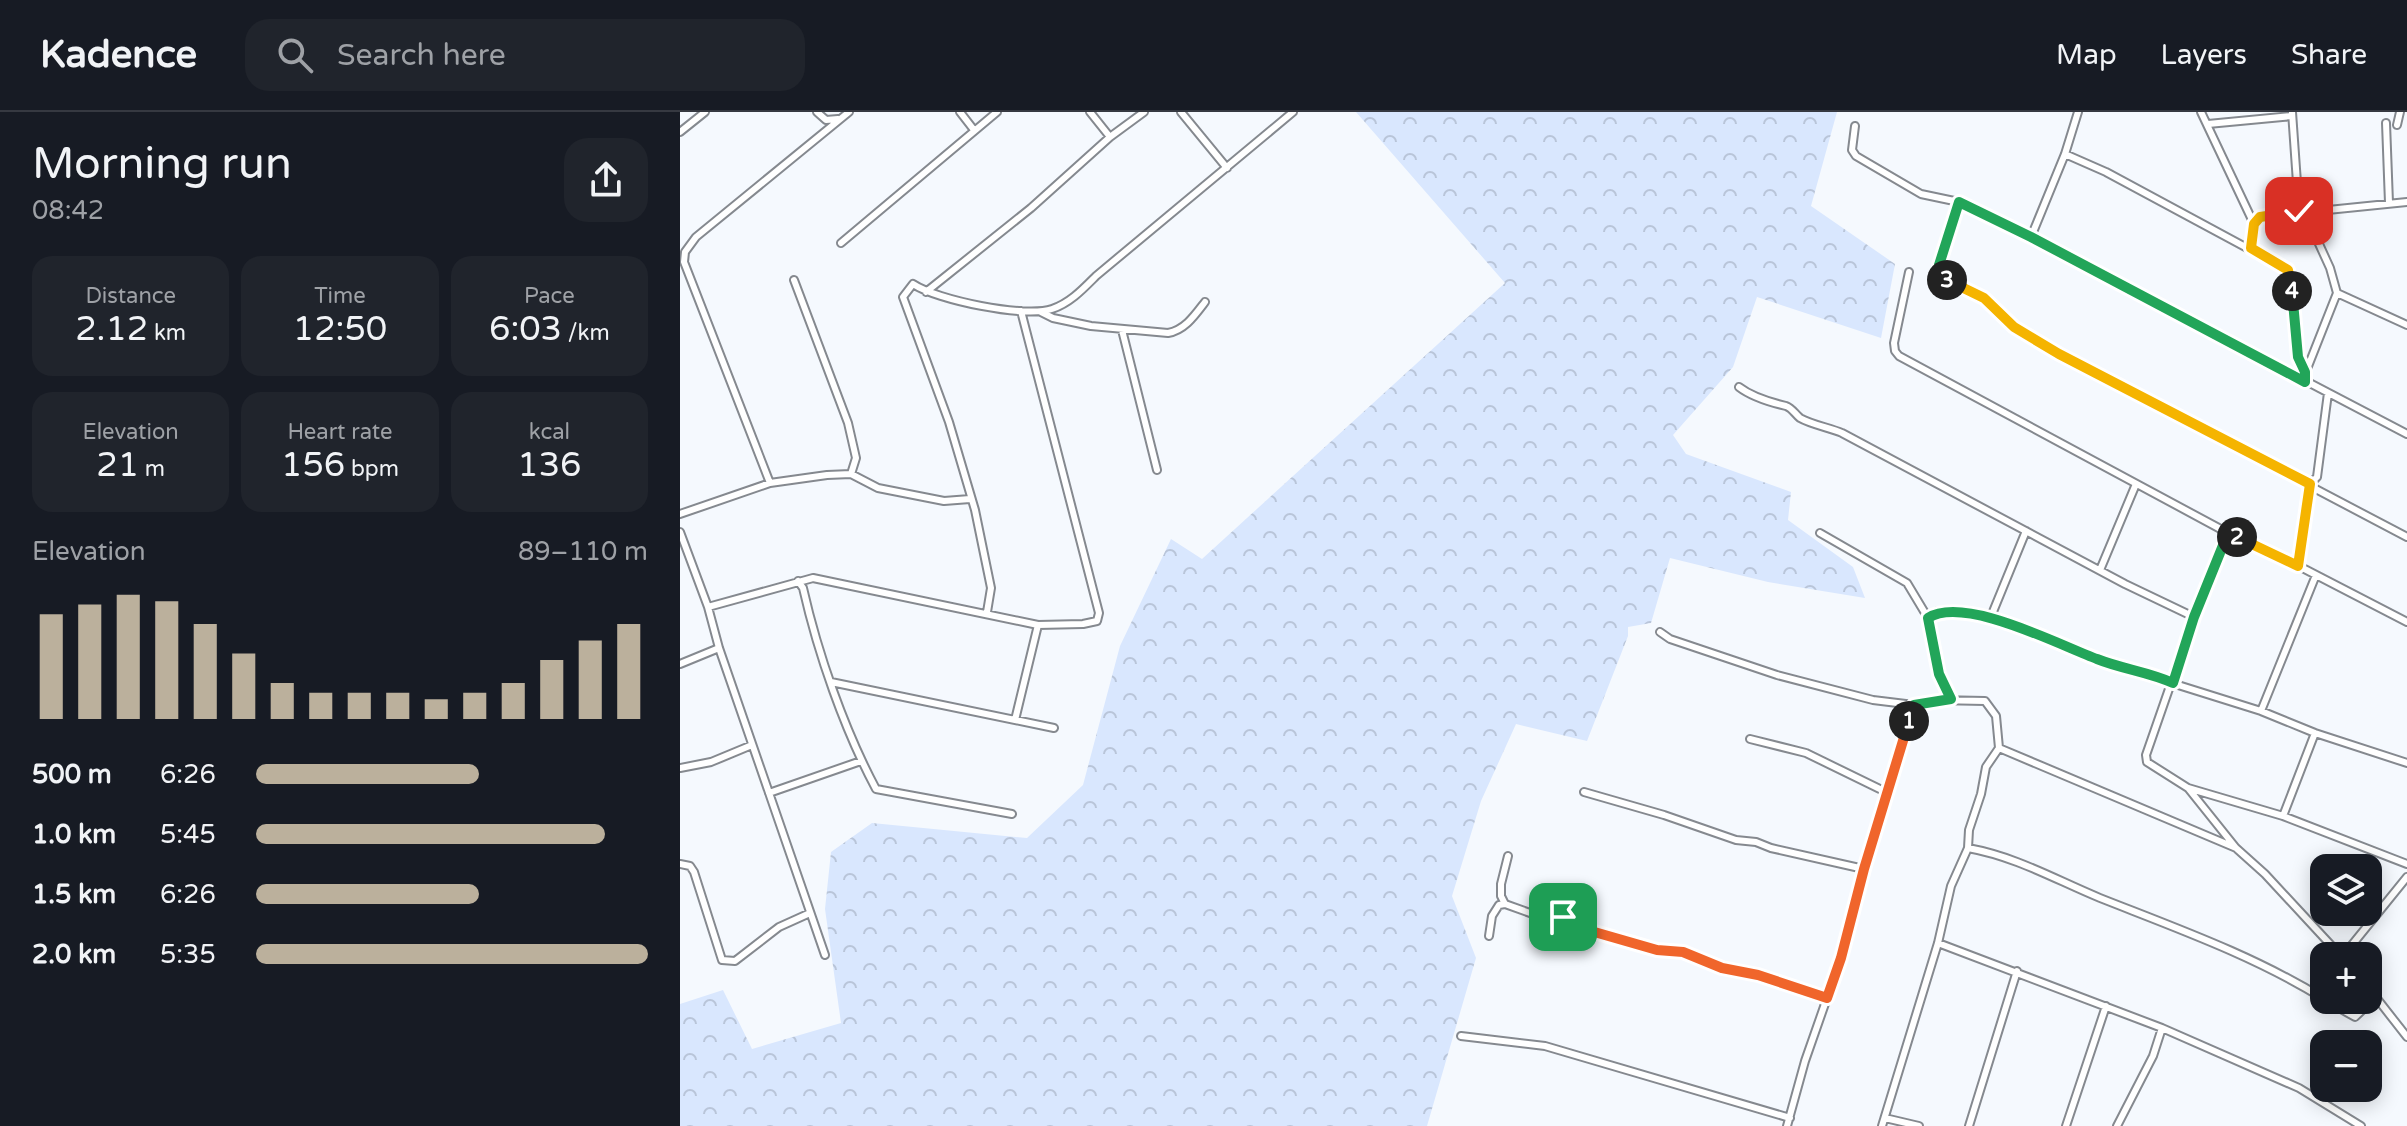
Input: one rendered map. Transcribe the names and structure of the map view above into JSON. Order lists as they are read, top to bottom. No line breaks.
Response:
{"page":{"header":"Kadence","search":"Search here","nav":["Map","Layers","Share"],"heading":["Morning run","08:42"],"stats":[["Distance","2.12 km"],["Time","12:50"],["Pace","6:03 /km"],["Elevation","21 m"],["Heart rate","156 bpm"],["kcal","136"]],"pins":["3","4","2","1"],"chart":["Elevation","89–110 m"],"list":[{"name":"500 m","note":"6:26"},{"name":"1.0 km","note":"5:45"},{"name":"1.5 km","note":"6:26"},{"name":"2.0 km","note":"5:35"}],"map_buttons":["+","−"]}}
